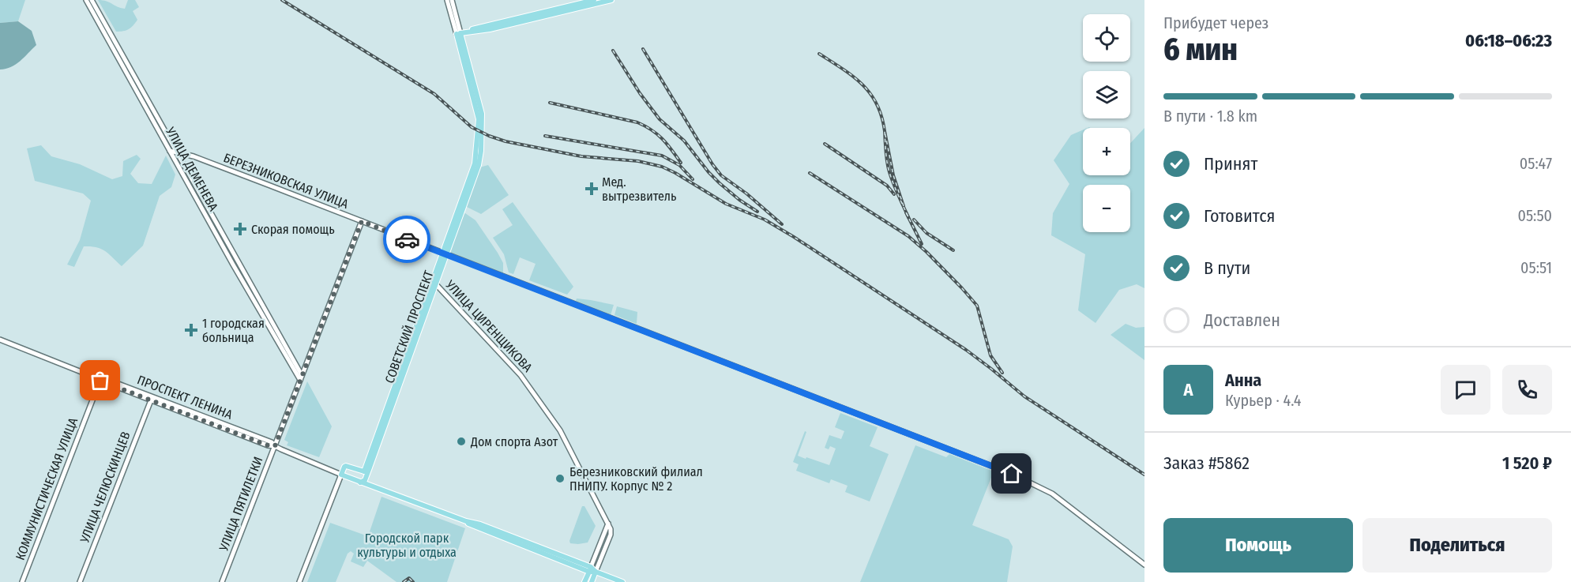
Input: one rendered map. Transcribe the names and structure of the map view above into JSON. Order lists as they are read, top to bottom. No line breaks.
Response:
{"streets":{"main road":["УЛИЦА ДЕМЕНЕВА","БЕРЕЗНИКОВСКАЯ УЛИЦА","УЛИЦА ЦИРЕНЩИКОВА","СОВЕТСКИЙ ПРОСПЕКТ","ПРОСПЕКТ ЛЕНИНА","УЛИЦА ЧЕЛЮСКИНЦЕВ","КОММУНИСТИЧЕСКАЯ УЛИЦА","УЛИЦА ПЯТИЛЕТКИ"]},"crossings":[["УЛИЦА ДЕМЕНЕВА","БЕРЕЗНИКОВСКАЯ УЛИЦА"],["УЛИЦА ДЕМЕНЕВА","УЛИЦА ПЯТИЛЕТКИ"],["БЕРЕЗНИКОВСКАЯ УЛИЦА","СОВЕТСКИЙ ПРОСПЕКТ"],["БЕРЕЗНИКОВСКАЯ УЛИЦА","УЛИЦА ПЯТИЛЕТКИ"],["УЛИЦА ЦИРЕНЩИКОВА","СОВЕТСКИЙ ПРОСПЕКТ"],["УЛИЦА ЦИРЕНЩИКОВА","ПРОСПЕКТ ЛЕНИНА"],["ПРОСПЕКТ ЛЕНИНА","УЛИЦА ЧЕЛЮСКИНЦЕВ"],["ПРОСПЕКТ ЛЕНИНА","КОММУНИСТИЧЕСКАЯ УЛИЦА"],["ПРОСПЕКТ ЛЕНИНА","УЛИЦА ПЯТИЛЕТКИ"]],"parks":["Городской парк культуры и отдыха"],"places":{"health":["Мед. вытрезвитель","Скорая помощь","1 городская больница"],"other":["Дом спорта Азот","Березниковский филиал ПНИПУ. Корпус № 2"]},"page":{"heading":["6 мин","Прибудет через","06:18–06:23"],"panel":["Анна","Курьер · 4.4","Заказ #5862","1 520 ₽"],"map_buttons":["+","−"],"bar":"В пути · 1.8 km","list":[["Принят","05:47"],["Готовится","05:50"],["В пути","05:51"],"Доставлен"],"round":"А","buttons":["Помощь","Поделиться"]}}
